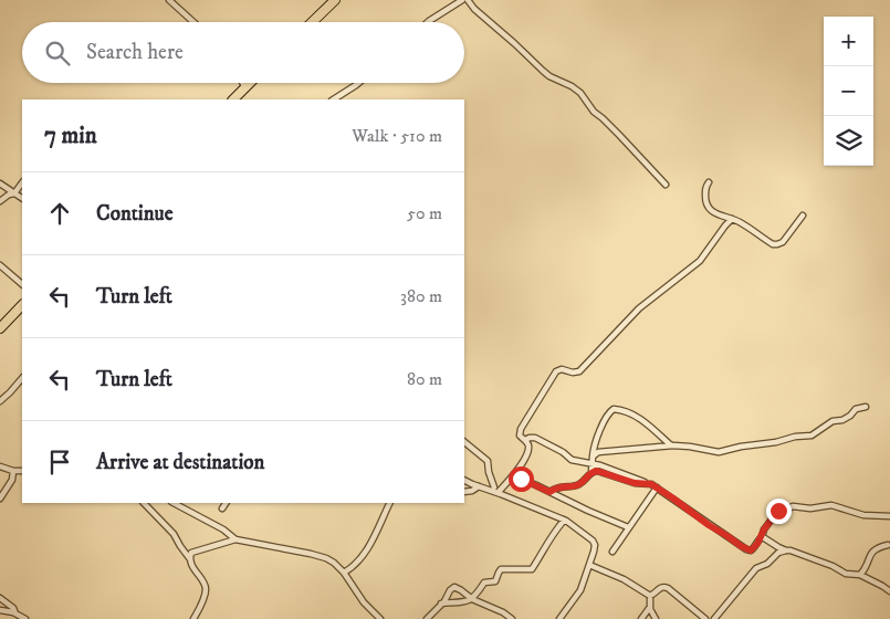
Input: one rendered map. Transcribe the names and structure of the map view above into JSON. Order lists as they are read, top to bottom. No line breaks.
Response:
{"page":{"map_buttons":["+","−"],"search":"Search here","heading":["7 min","Walk · 510 m"],"list":[["Continue","50 m"],["Turn left","380 m"],["Turn left","80 m"],"Arrive at destination"]}}
